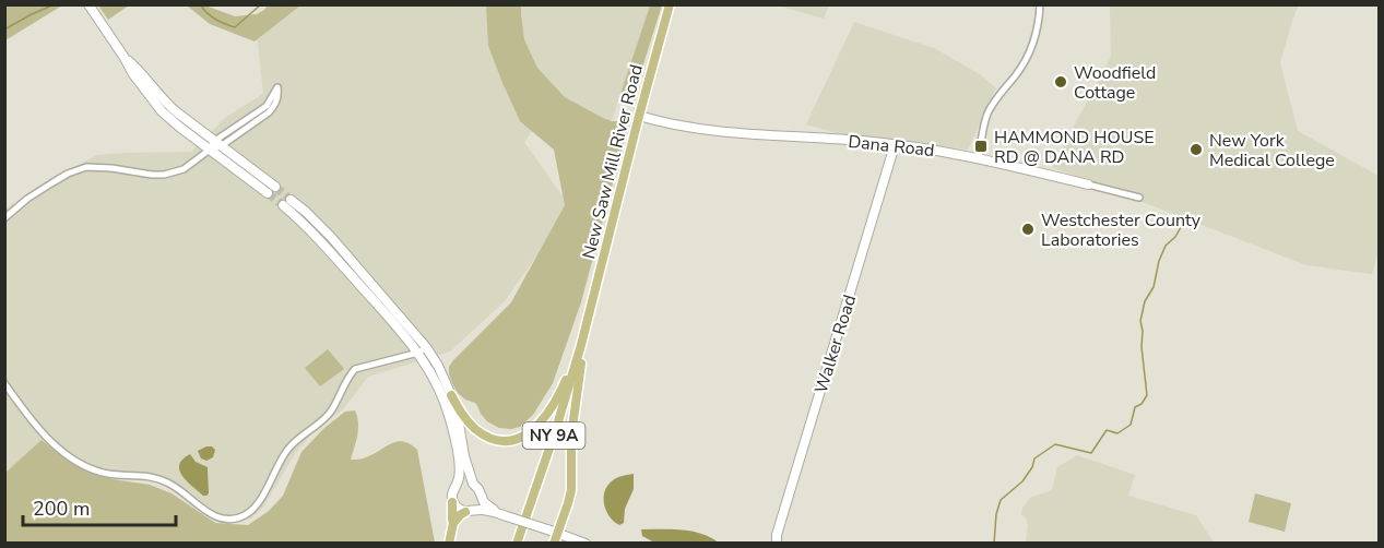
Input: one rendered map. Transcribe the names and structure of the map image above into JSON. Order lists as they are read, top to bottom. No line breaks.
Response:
{"streets":{"main road":["New Saw Mill River Road","NY 9A"],"street":["Dana Road","Walker Road"]},"crossings":[["Dana Road","New Saw Mill River Road"],["Dana Road","Walker Road"],["New Saw Mill River Road","NY 9A"]],"places":{"other":["Woodfield Cottage","New York Medical College","Westchester County Laboratories"],"transit":["HAMMOND HOUSE RD @ DANA RD"]},"scale_bar":"200 m"}
